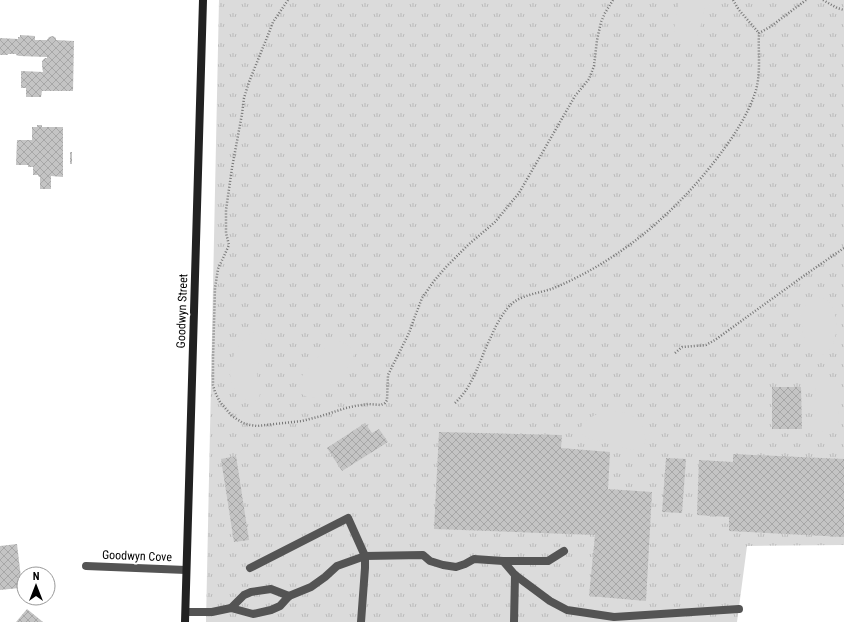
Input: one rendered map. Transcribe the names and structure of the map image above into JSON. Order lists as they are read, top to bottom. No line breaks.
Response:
{"streets":{"street":["Goodwyn Street","Goodwyn Cove"]},"crossings":[["Goodwyn Street","Goodwyn Cove"]],"north":"top"}
